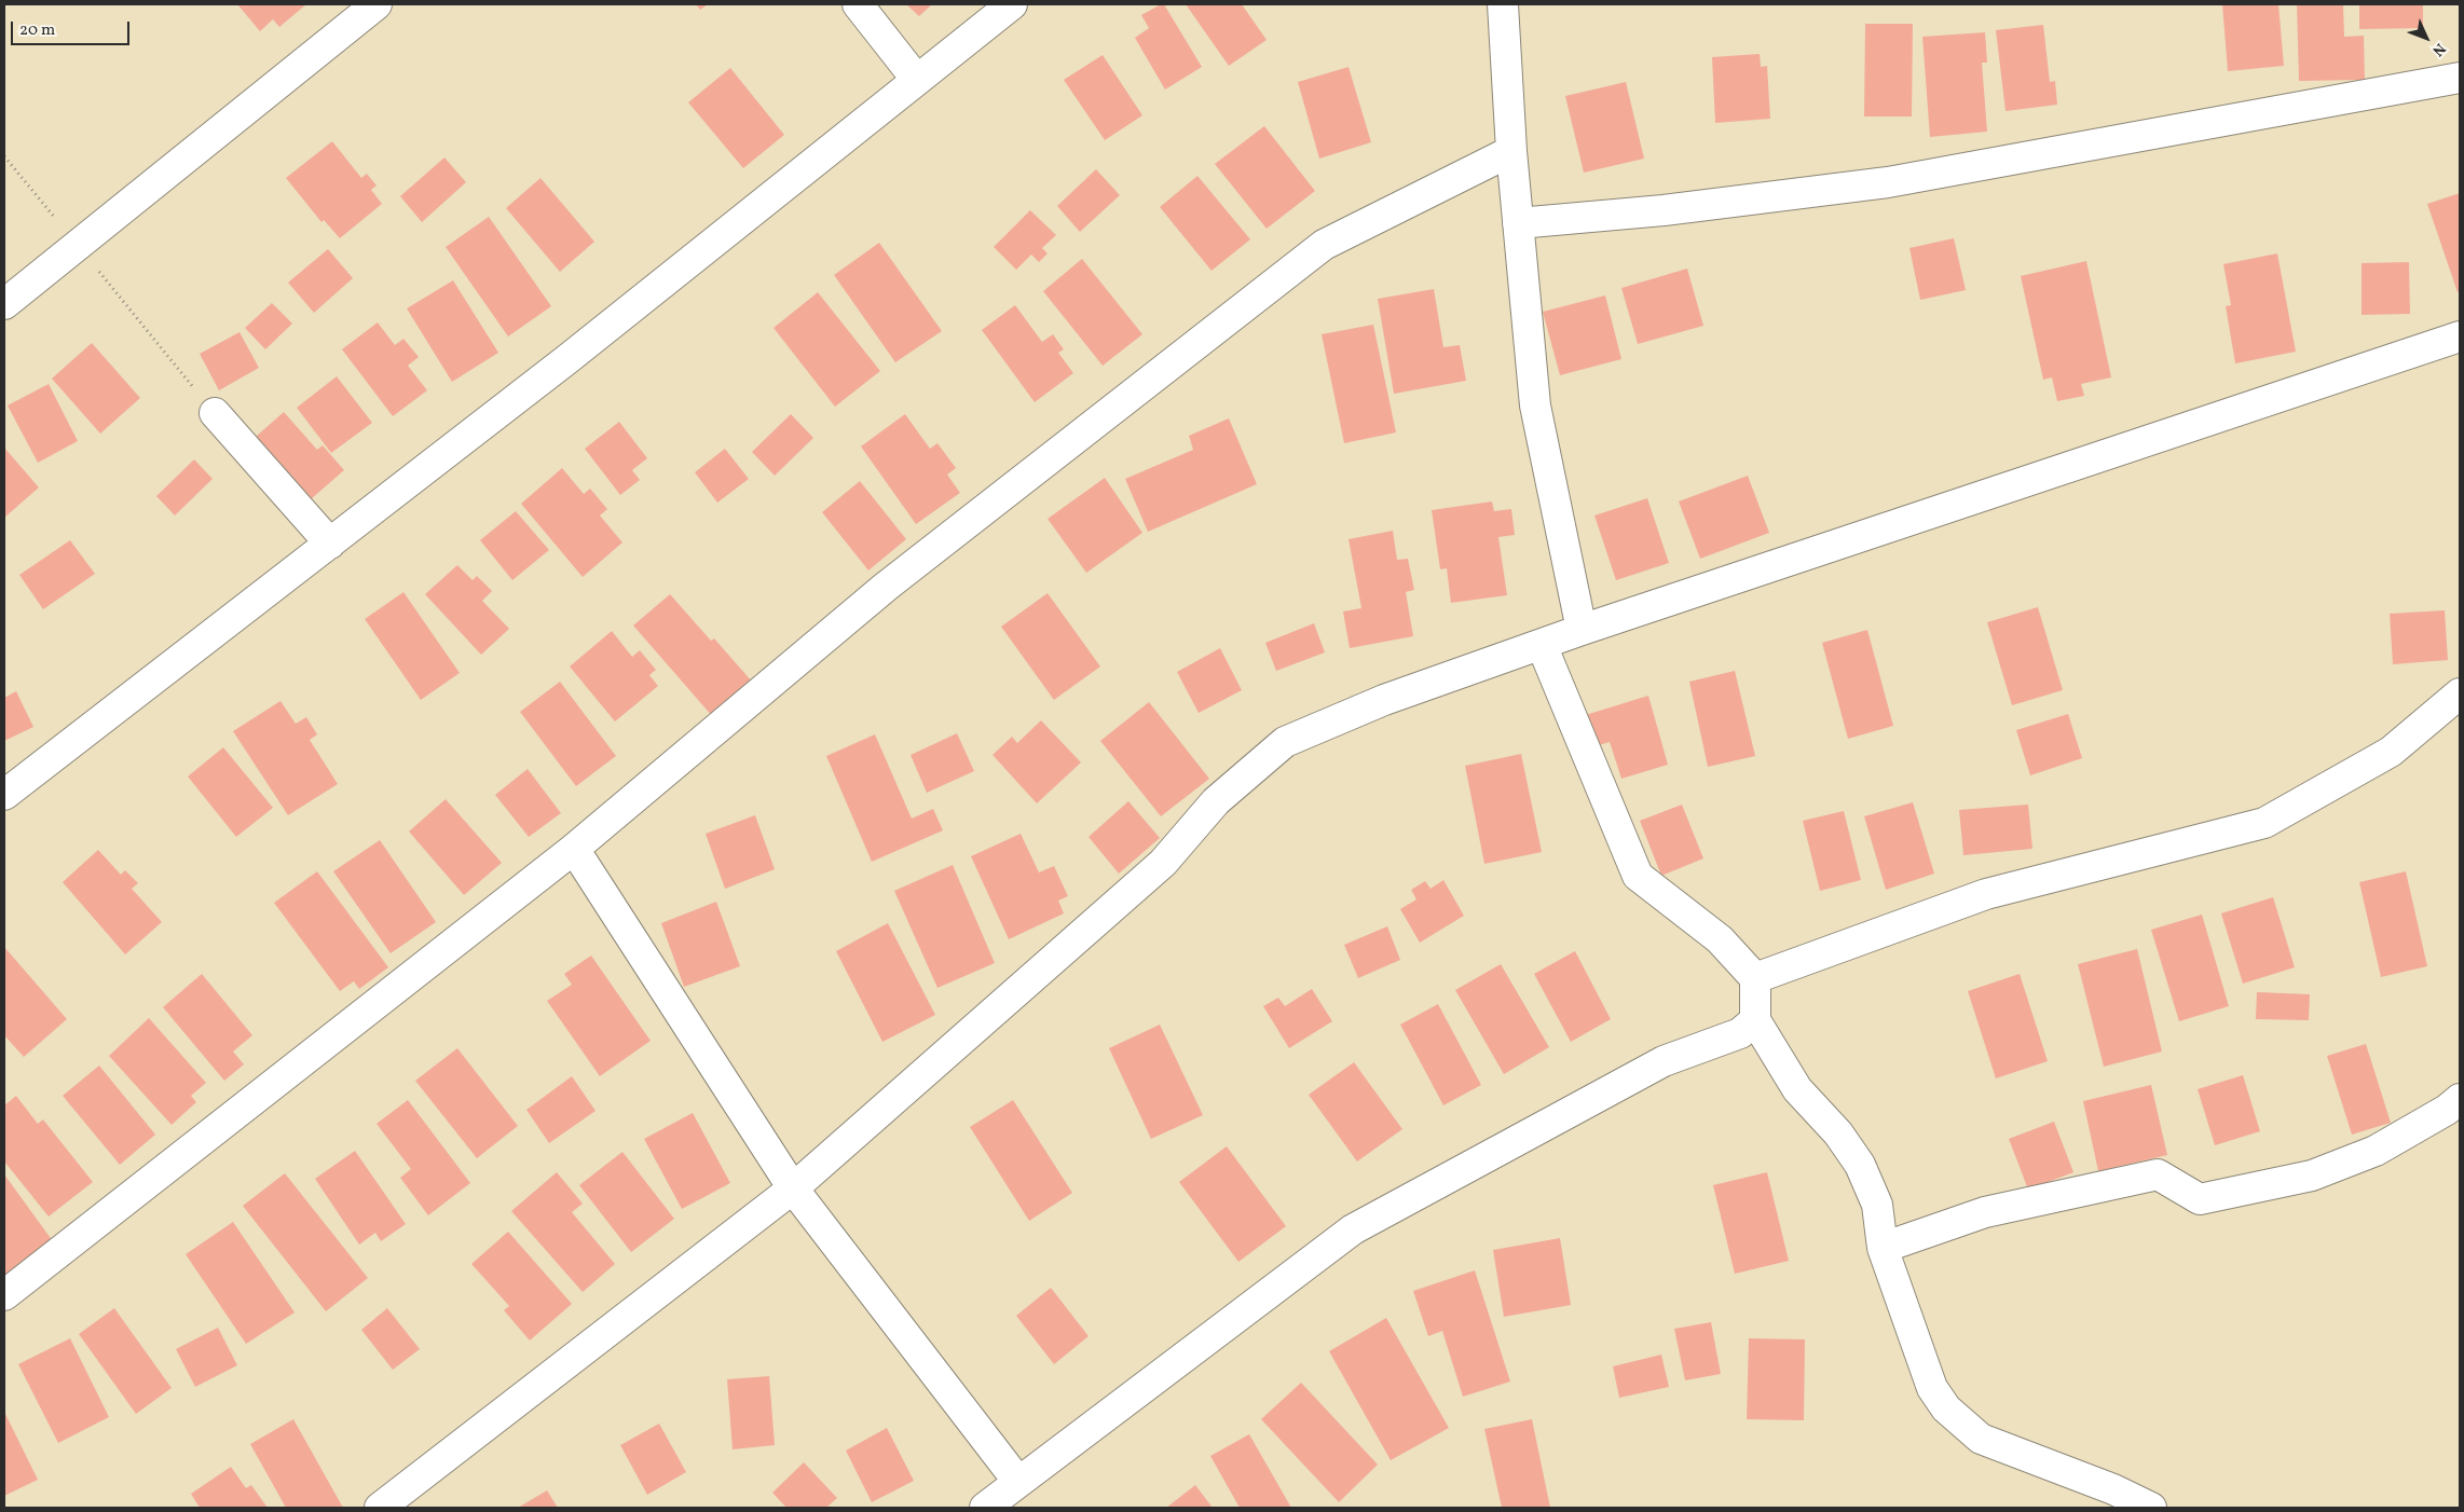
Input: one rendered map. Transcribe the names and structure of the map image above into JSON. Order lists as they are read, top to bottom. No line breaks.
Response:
{"scale_bar":"20 m","north":"bottom right"}
